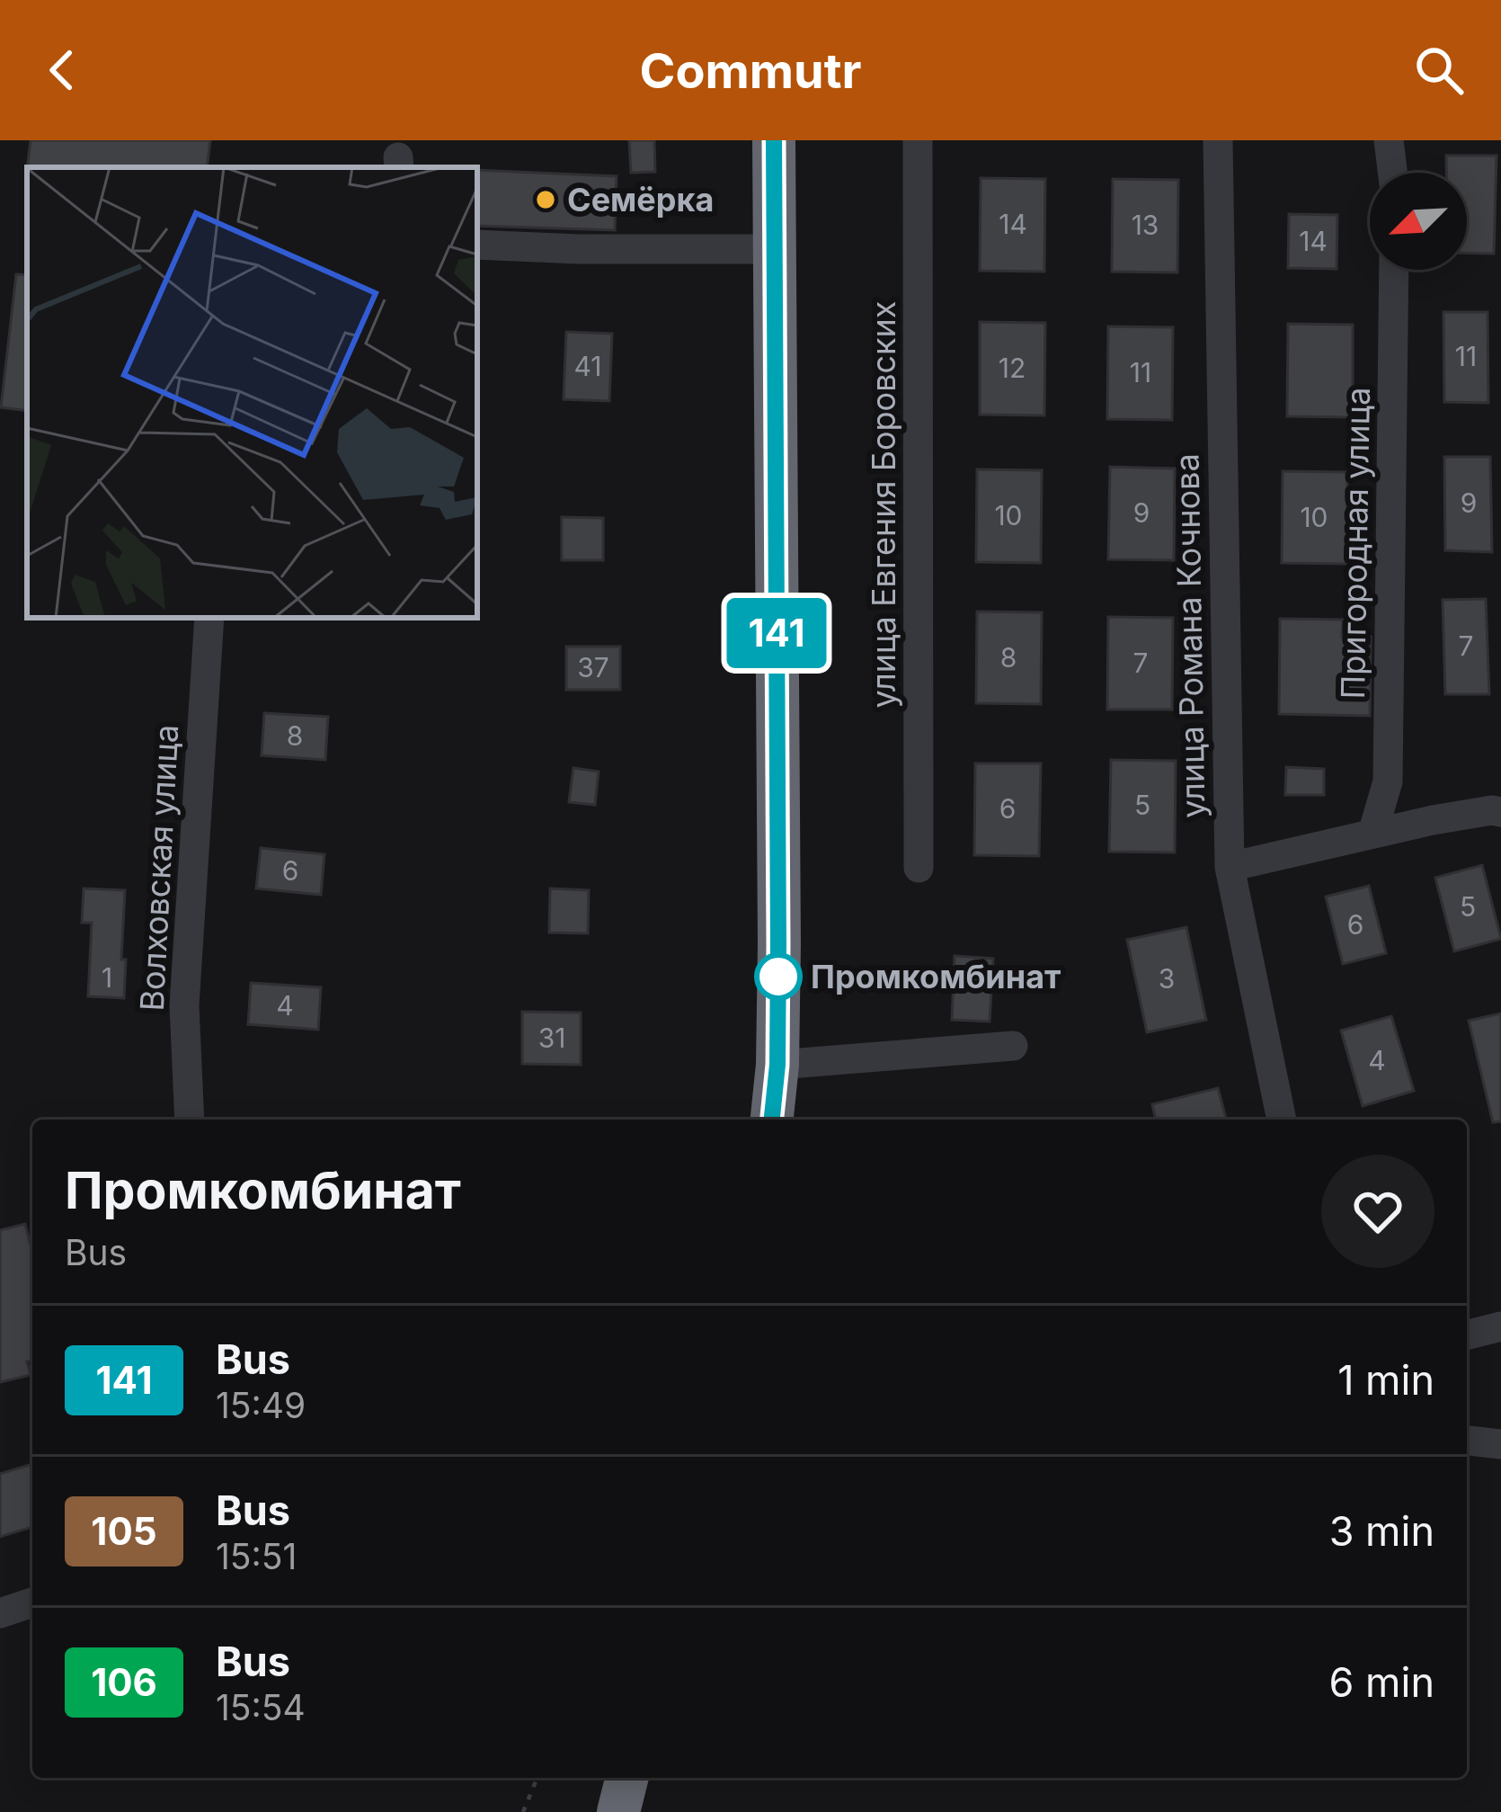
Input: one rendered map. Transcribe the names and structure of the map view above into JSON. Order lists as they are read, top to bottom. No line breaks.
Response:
{"streets":{"street":["улица Евгения Боровских","Пригородная улица","улица Романа Кочнова","Волховская улица"]},"places":["Семёрка","Промкомбинат"],"lines":["bus line 141"],"house_numbers":["14","13","14","11","41","12","11","9","9","10","10","7","8","7","37","8","5","6","6","5","6","1","3","4","31","4"],"north":"bottom left","page":{"header":"Commutr","on_map":"141","heading":["Промкомбинат","Bus"],"list":[{"mark":"141","name":"Bus","note":"15:49","value":"1 min"},{"mark":"105","name":"Bus","note":"15:51","value":"3 min"},{"mark":"106","name":"Bus","note":"15:54","value":"6 min"}]}}
